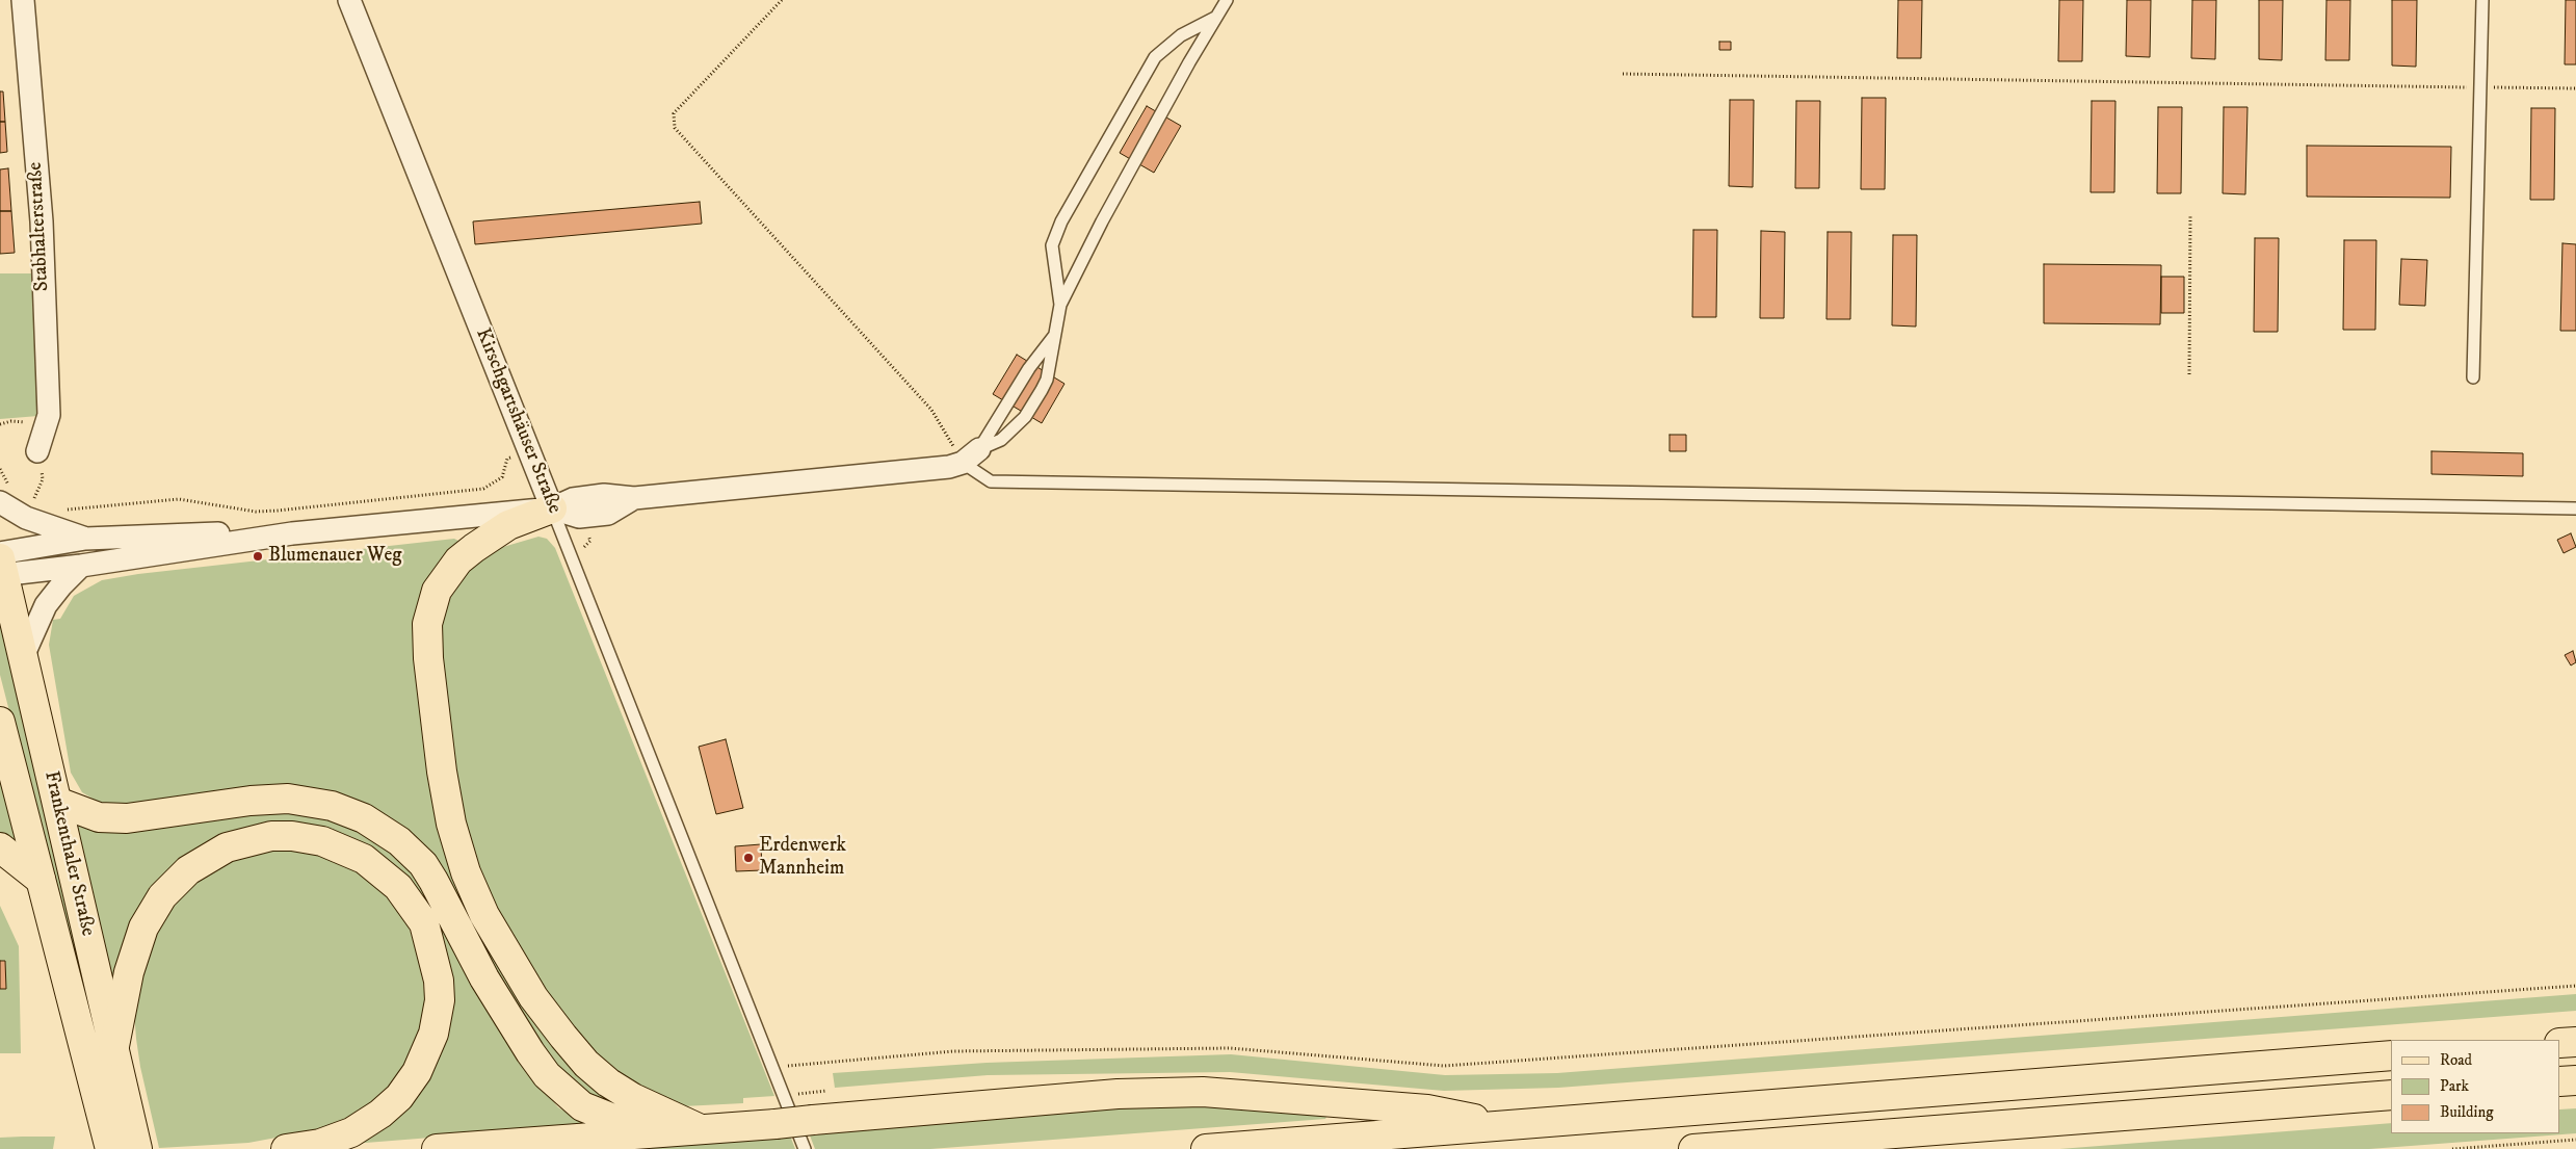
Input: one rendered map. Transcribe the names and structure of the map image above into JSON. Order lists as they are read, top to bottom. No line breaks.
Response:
{"streets":{"main road":["Frankenthaler Straße"],"street":["Stabhalterstraße","Kirschgartshäuser Straße"]},"places":["Blumenauer Weg","Erdenwerk Mannheim"],"legend":["Road","Park","Building"]}
